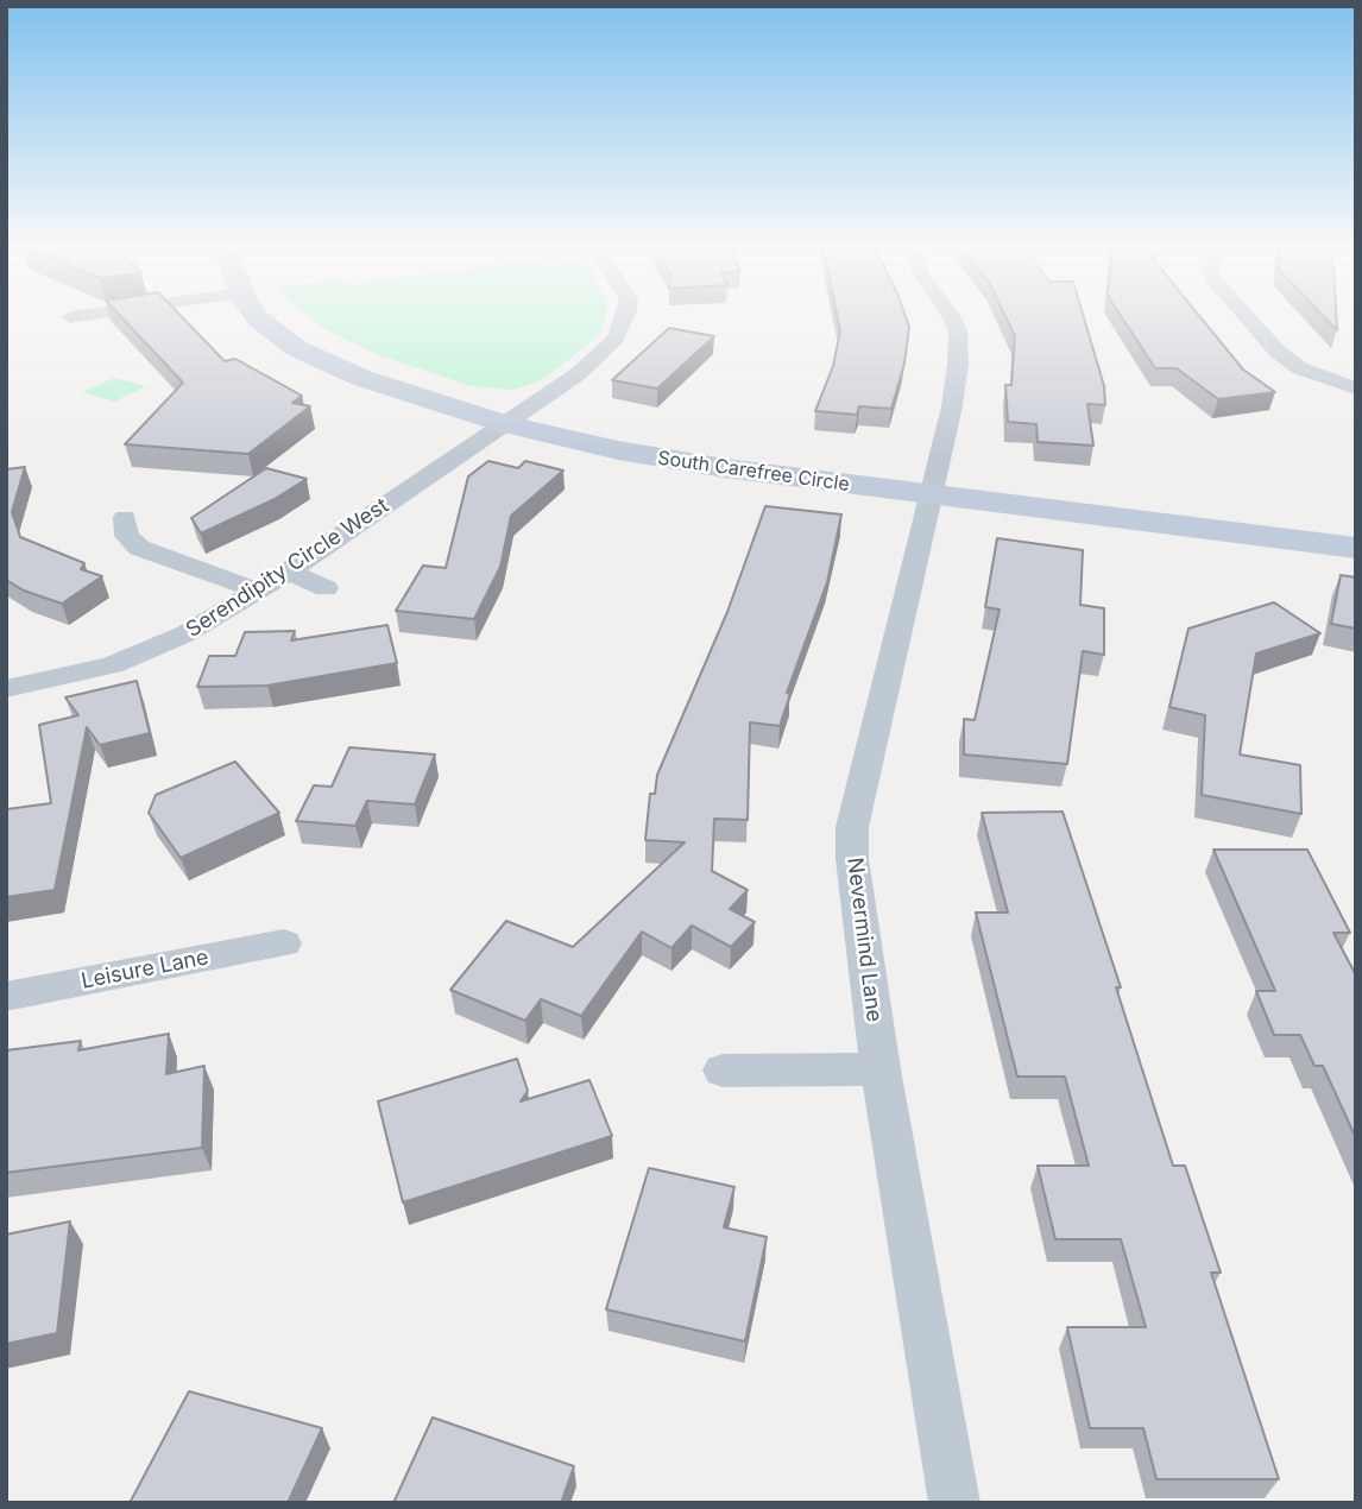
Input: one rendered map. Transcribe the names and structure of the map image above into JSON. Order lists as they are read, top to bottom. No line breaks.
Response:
{"streets":{"main road":["South Carefree Circle"],"street":["Serendipity Circle West","Nevermind Lane","Leisure Lane"]},"crossings":[["South Carefree Circle","Serendipity Circle West"],["South Carefree Circle","Nevermind Lane"]]}
